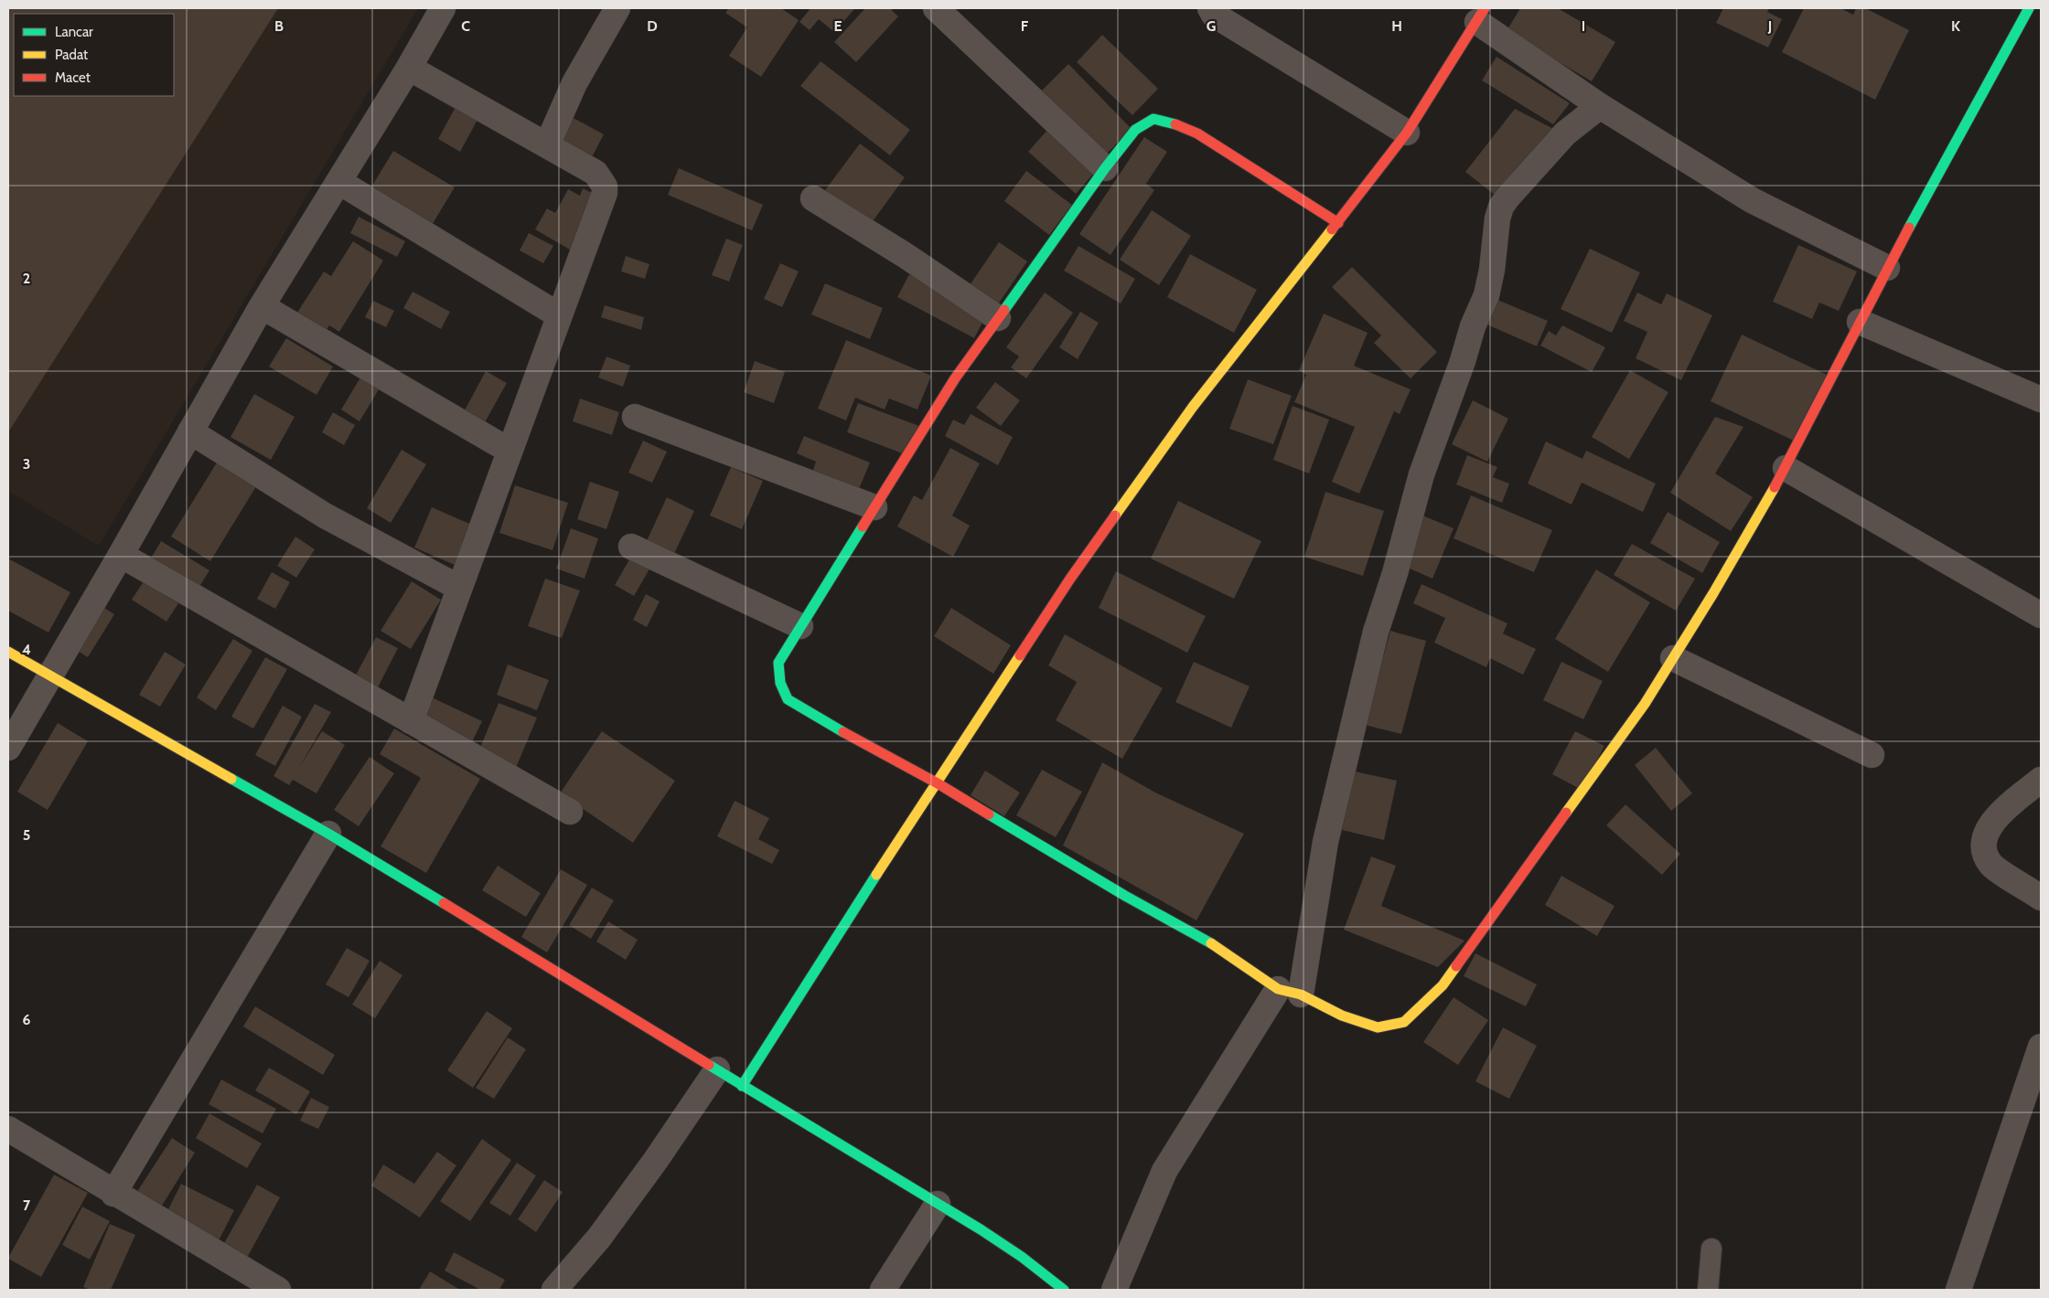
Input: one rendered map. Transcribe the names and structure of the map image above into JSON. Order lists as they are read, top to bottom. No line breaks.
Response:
{"legend":["Lancar","Padat","Macet"],"grid":{"columns":["B","C","D","E","F","G","H","I","J","K"],"rows":["2","3","4","5","6","7"]}}
